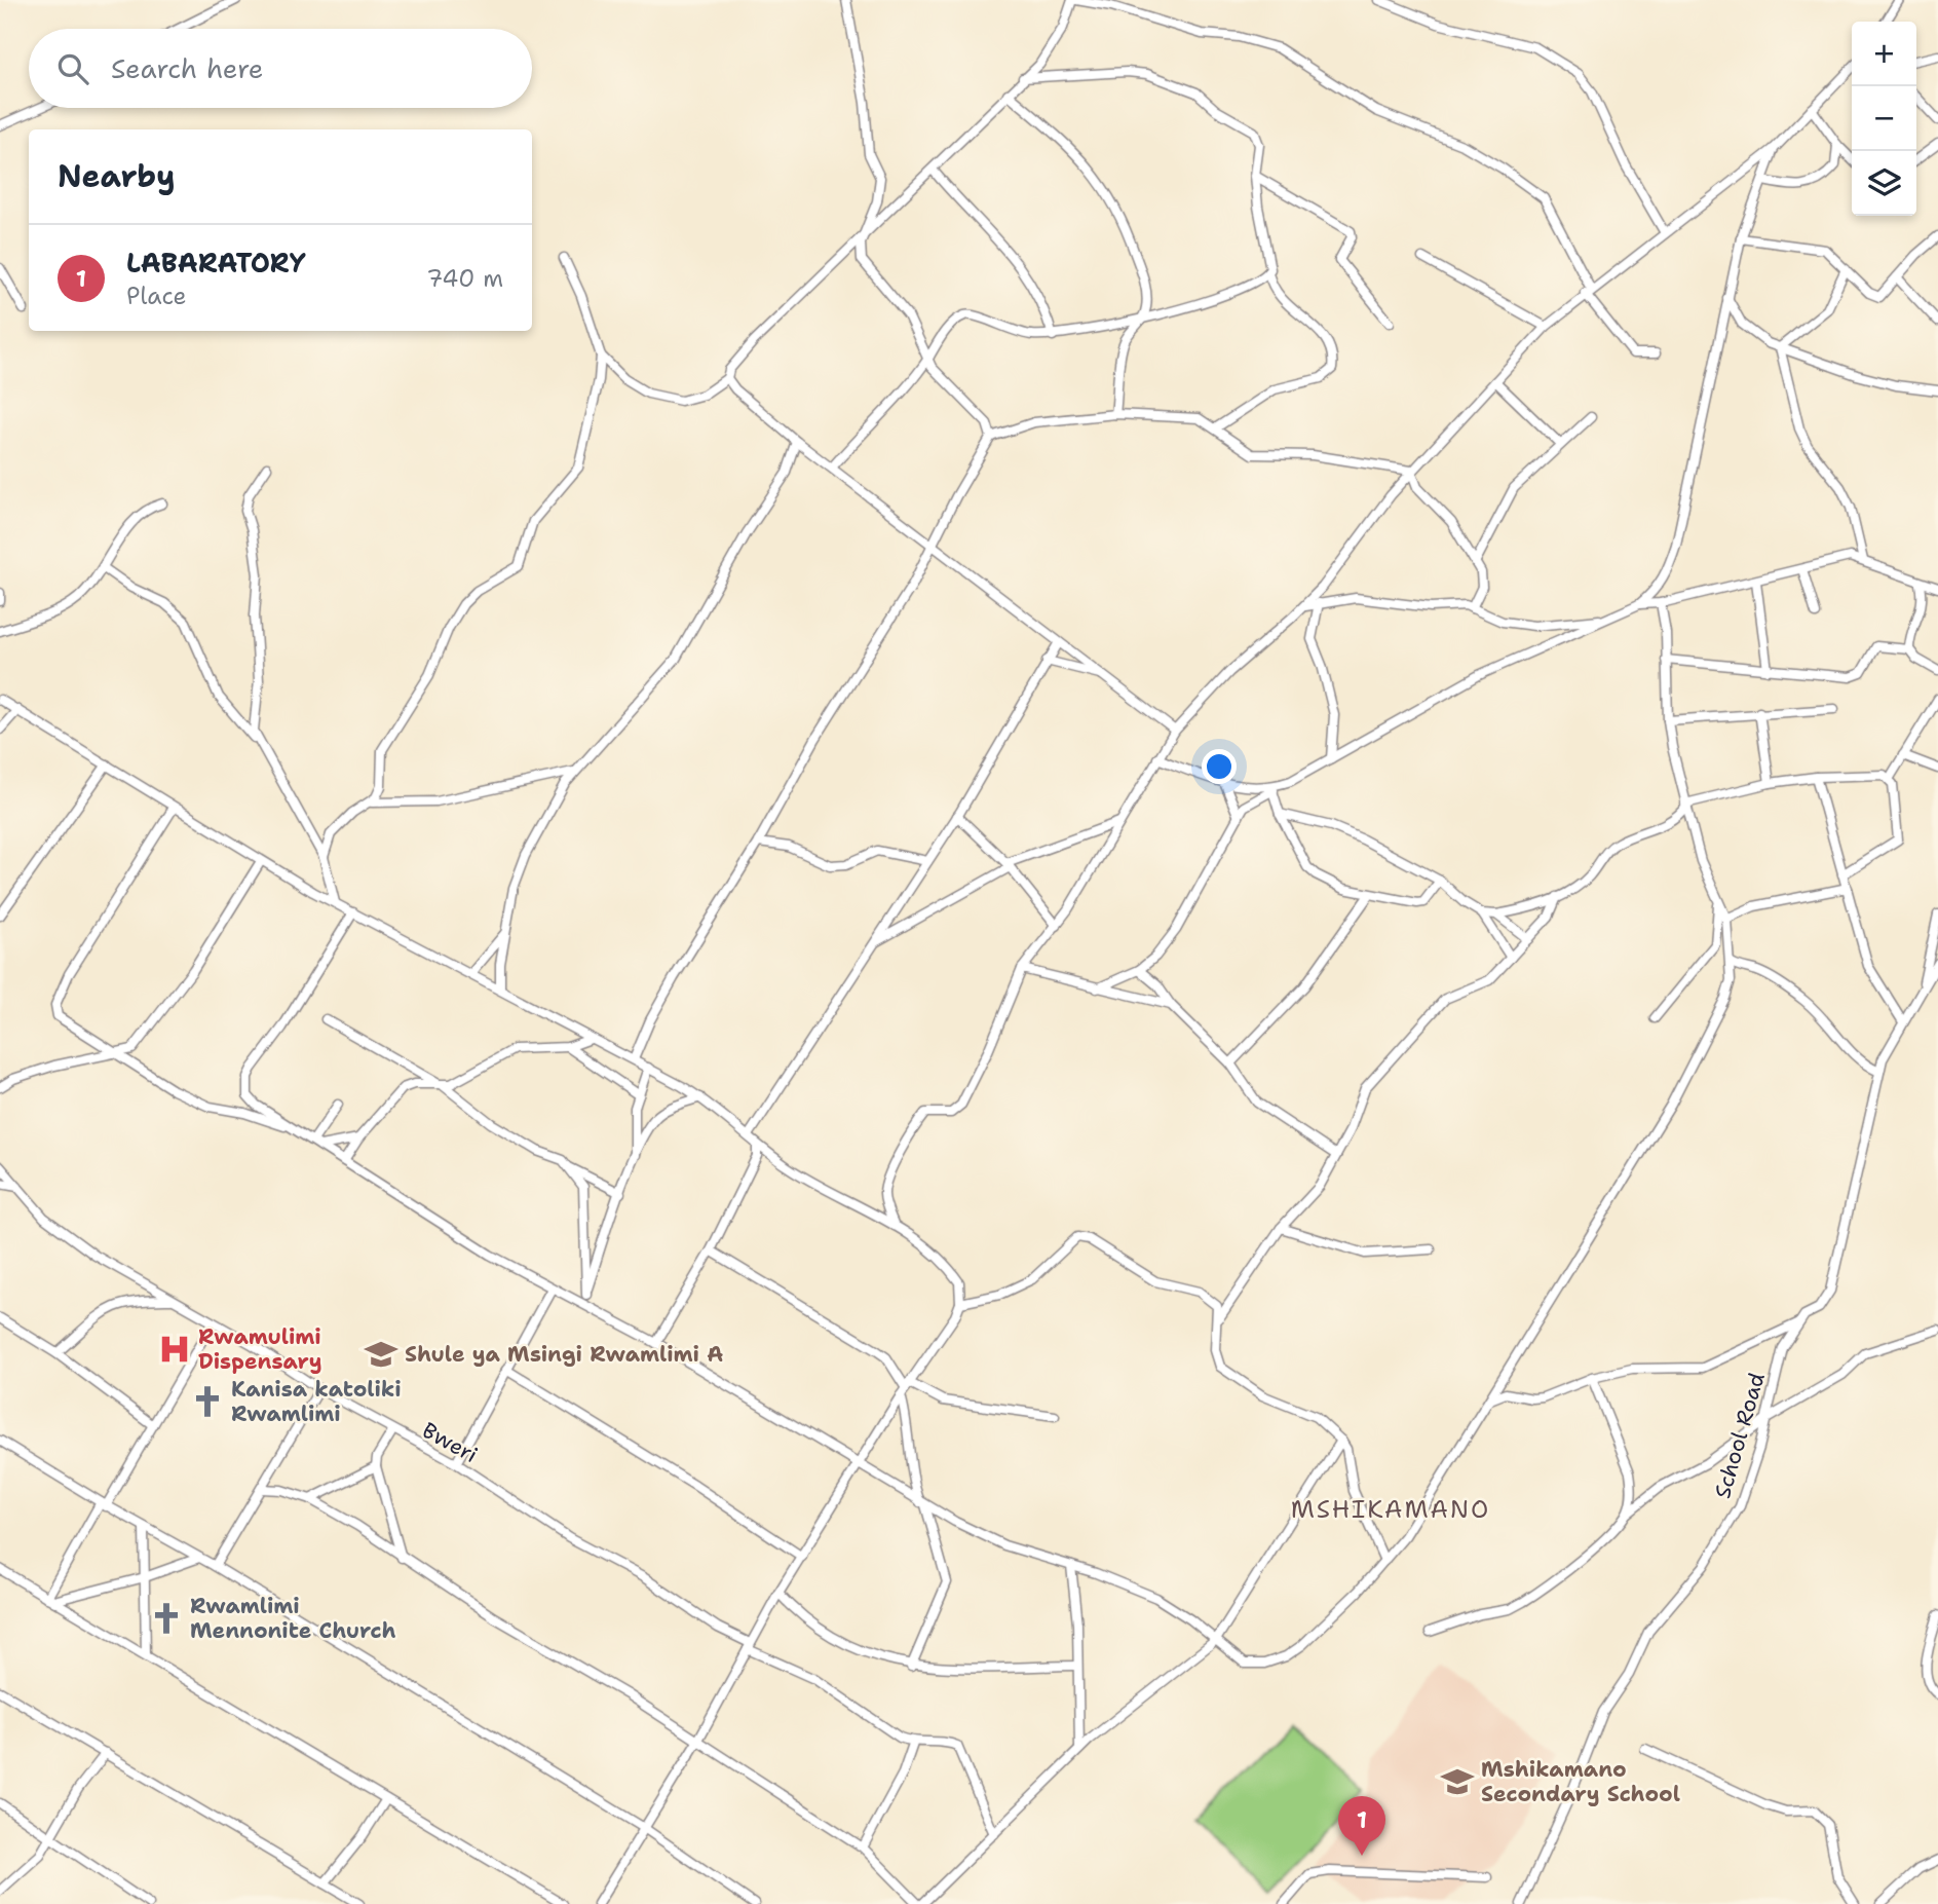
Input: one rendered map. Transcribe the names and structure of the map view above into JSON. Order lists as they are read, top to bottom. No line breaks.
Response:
{"streets":{"street":["School Road","Bweri"]},"districts":["MSHIKAMANO"],"places":{"hospital":["Rwamulimi Dispensary"],"school or university":["Shule ya Msingi Rwamlimi A","Mshikamano Secondary School"],"church":["Kanisa katoliki Rwamlimi","Rwamlimi Mennonite Church"]},"page":{"map_buttons":["+","−"],"search":"Search here","heading":"Nearby","list":[{"mark":"1","name":"LABARATORY","note":"Place","value":"740 m"}],"pins":"1"}}
